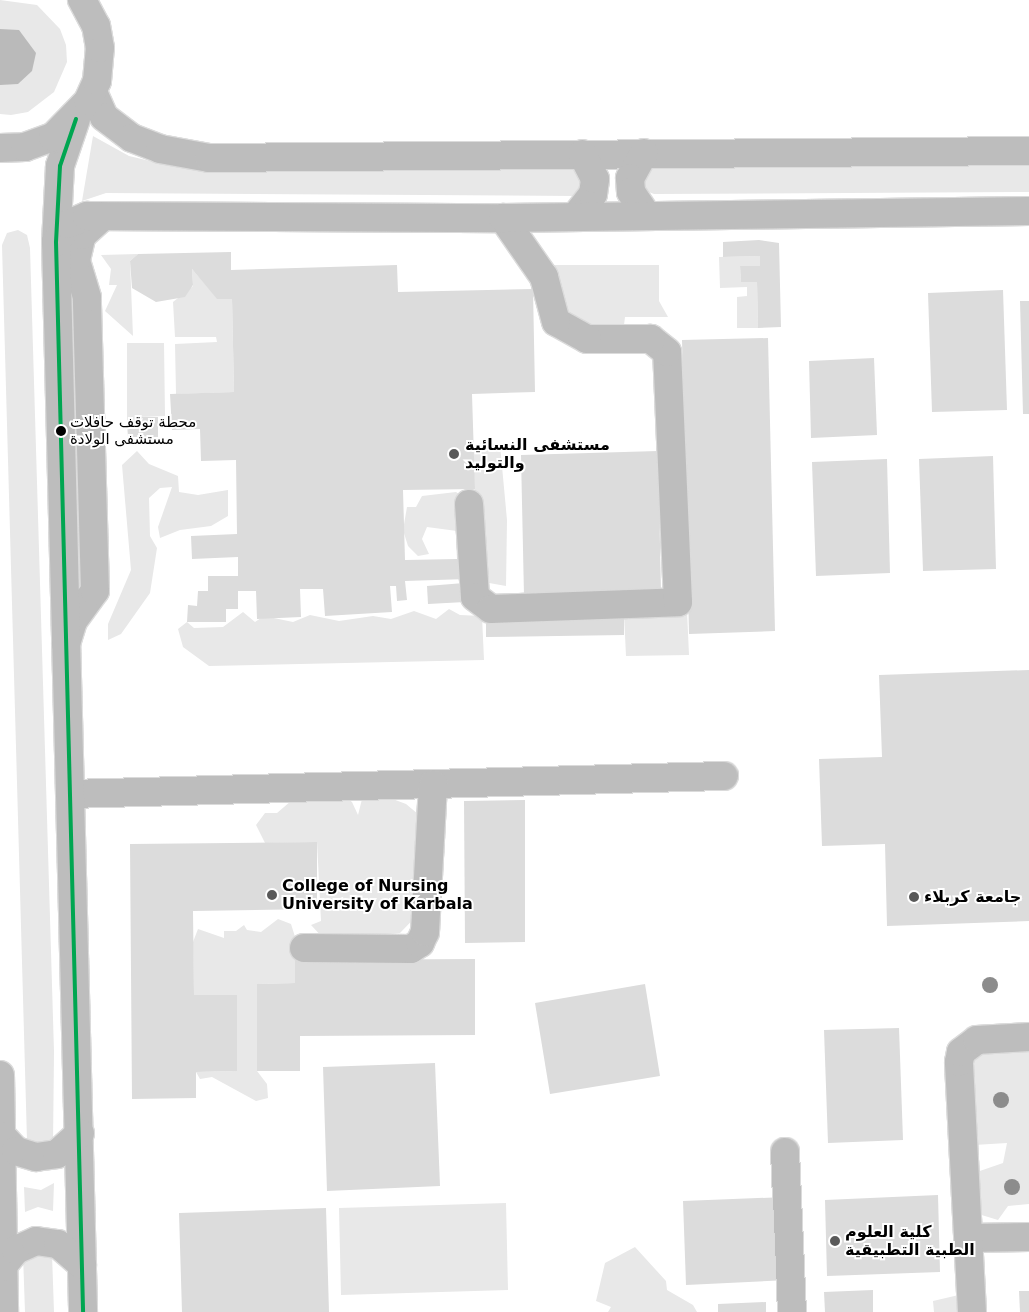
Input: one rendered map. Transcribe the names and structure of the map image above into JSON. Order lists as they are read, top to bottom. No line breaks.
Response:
{"places":["محطة توقف حافلات مستشفى الولادة","مستشفى النسائية والتوليد","College of Nursing University of Karbala","جامعة كربلاء","كلية العلوم الطبية التطبيقية"]}
